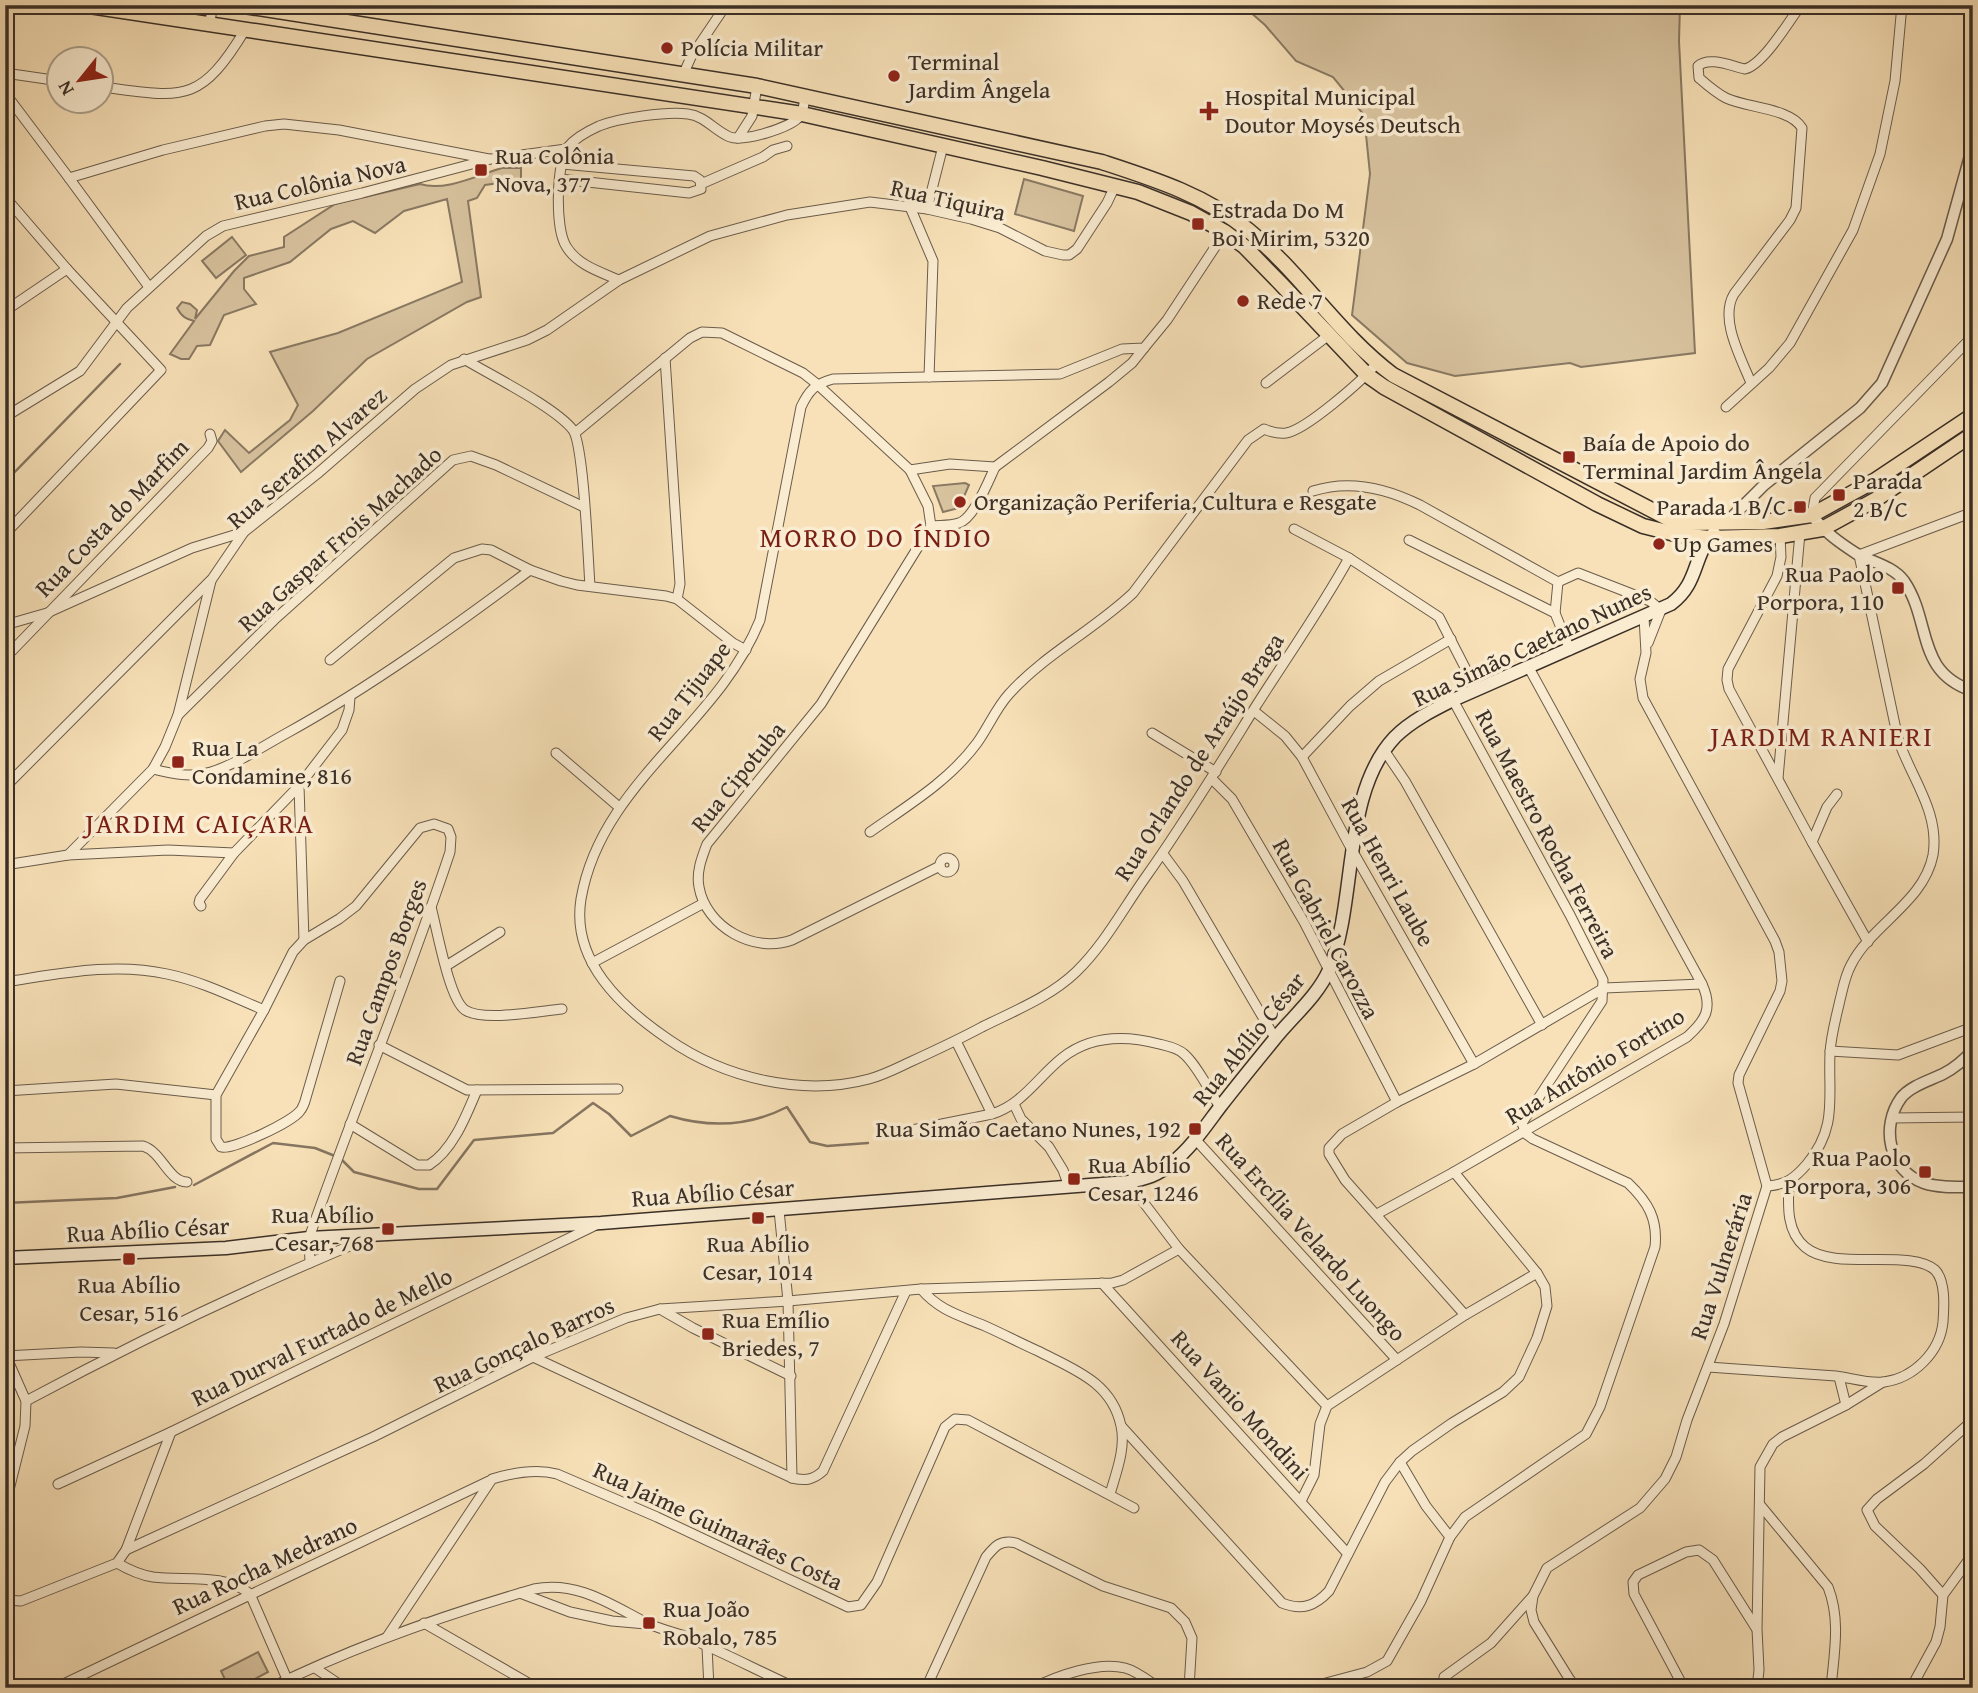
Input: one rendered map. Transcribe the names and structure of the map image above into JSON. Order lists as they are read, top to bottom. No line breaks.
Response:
{"streets":{"main road":["Rua Simão Caetano Nunes","Rua Abílio César"],"street":["Rua Colônia Nova","Rua Tiquira","Rua Serafim Alvarez","Rua Costa do Marfim","Rua Gaspar Frois Machado","Rua Tijuape","Rua Orlando de Araújo Braga","Rua Cipotuba","Rua Maestro Rocha Ferreira","Rua Henri Laube","Rua Gabriel Carozza","Rua Campos Borges","Rua Antônio Fortino","Rua Ercília Velardo Luongo","Rua Vulnerária","Rua Durval Furtado de Mello","Rua Gonçalo Barros","Rua Vanio Mondini","Rua Jaime Guimarães Costa","Rua Rocha Medrano"]},"crossings":[["Rua Tiquira","Rua Serafim Alvarez"],["Rua Simão Caetano Nunes","Rua Maestro Rocha Ferreira"],["Rua Simão Caetano Nunes","Rua Henri Laube"],["Rua Simão Caetano Nunes","Rua Gabriel Carozza"],["Rua Simão Caetano Nunes","Rua Abílio César"],["Rua Simão Caetano Nunes","Rua Antônio Fortino"],["Rua Simão Caetano Nunes","Rua Vulnerária"],["Rua Tijuape","Rua Orlando de Araújo Braga"],["Rua Orlando de Araújo Braga","Rua Henri Laube"],["Rua Orlando de Araújo Braga","Rua Gabriel Carozza"],["Rua Maestro Rocha Ferreira","Rua Antônio Fortino"],["Rua Gabriel Carozza","Rua Abílio César"],["Rua Campos Borges","Rua Abílio César"],["Rua Abílio César","Rua Ercília Velardo Luongo"],["Rua Abílio César","Rua Durval Furtado de Mello"],["Rua Gonçalo Barros","Rua Vanio Mondini"],["Rua Jaime Guimarães Costa","Rua Rocha Medrano"]],"districts":["MORRO DO ÍNDIO","JARDIM RANIERI","JARDIM CAIÇARA"],"places":{"other":["Polícia Militar","Terminal Jardim Ângela","Rede 7","Organização Periferia, Cultura e Resgate","Up Games"],"health":["Hospital Municipal Doutor Moysés Deutsch"],"transit":["Rua Colônia Nova, 377","Estrada Do M Boi Mirim, 5320","Baía de Apoio do Terminal Jardim Ângela","Parada 2 B/C","Parada 1 B/C","Rua Paolo Porpora, 110","Rua La Condamine, 816","Rua Simão Caetano Nunes, 192","Rua Paolo Porpora, 306","Rua Abílio Cesar, 1246","Rua Abílio Cesar, 1014","Rua Abílio Cesar, 768","Rua Abílio Cesar, 516","Rua Emílio Briedes, 7","Rua João Robalo, 785"]},"north":"bottom left"}
